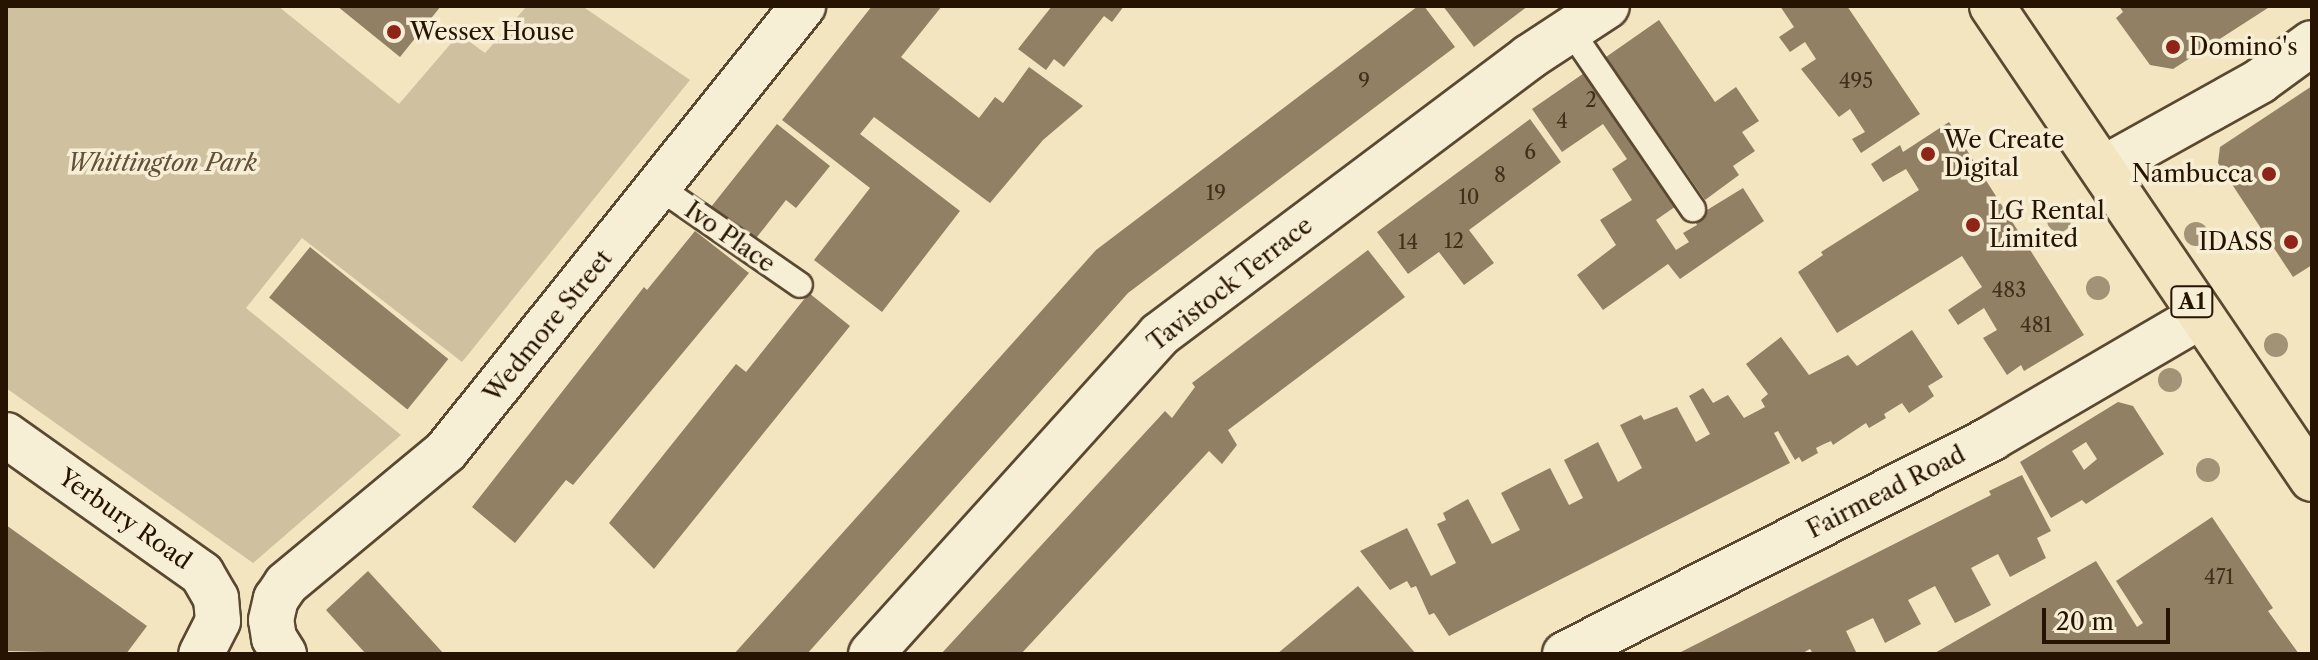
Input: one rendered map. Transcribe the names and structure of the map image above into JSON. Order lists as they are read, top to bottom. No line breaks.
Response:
{"streets":{"highway":["A1"],"street":["Tavistock Terrace","Wedmore Street","Fairmead Road","Yerbury Road"],"lane":["Ivo Place"]},"crossings":[["Ivo Place","Wedmore Street"],["A1","Fairmead Road"]],"parks":["Whittington Park"],"places":["Wessex House","Domino's","We Create Digital","Nambucca","LG Rental Limited","IDASS"],"house_numbers":["9","495","2","4","6","8","19","10","12","14","483","481","471"],"scale_bar":"20 m"}
